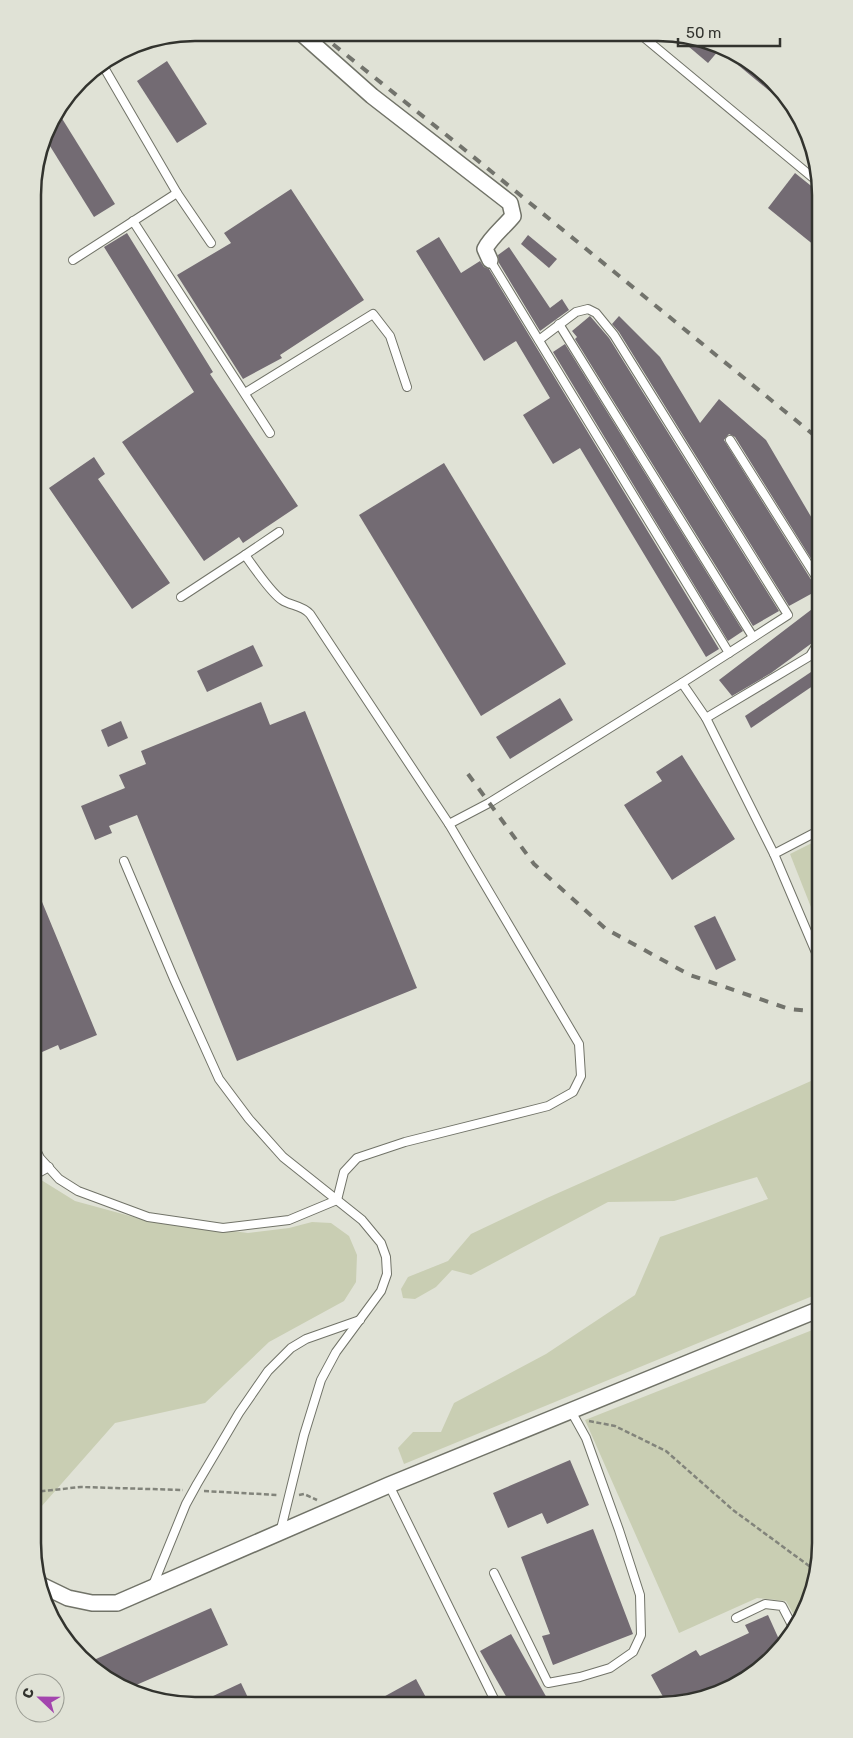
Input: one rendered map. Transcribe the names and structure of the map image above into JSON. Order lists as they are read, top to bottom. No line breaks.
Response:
{"scale_bar":"50 m","north":"left"}
